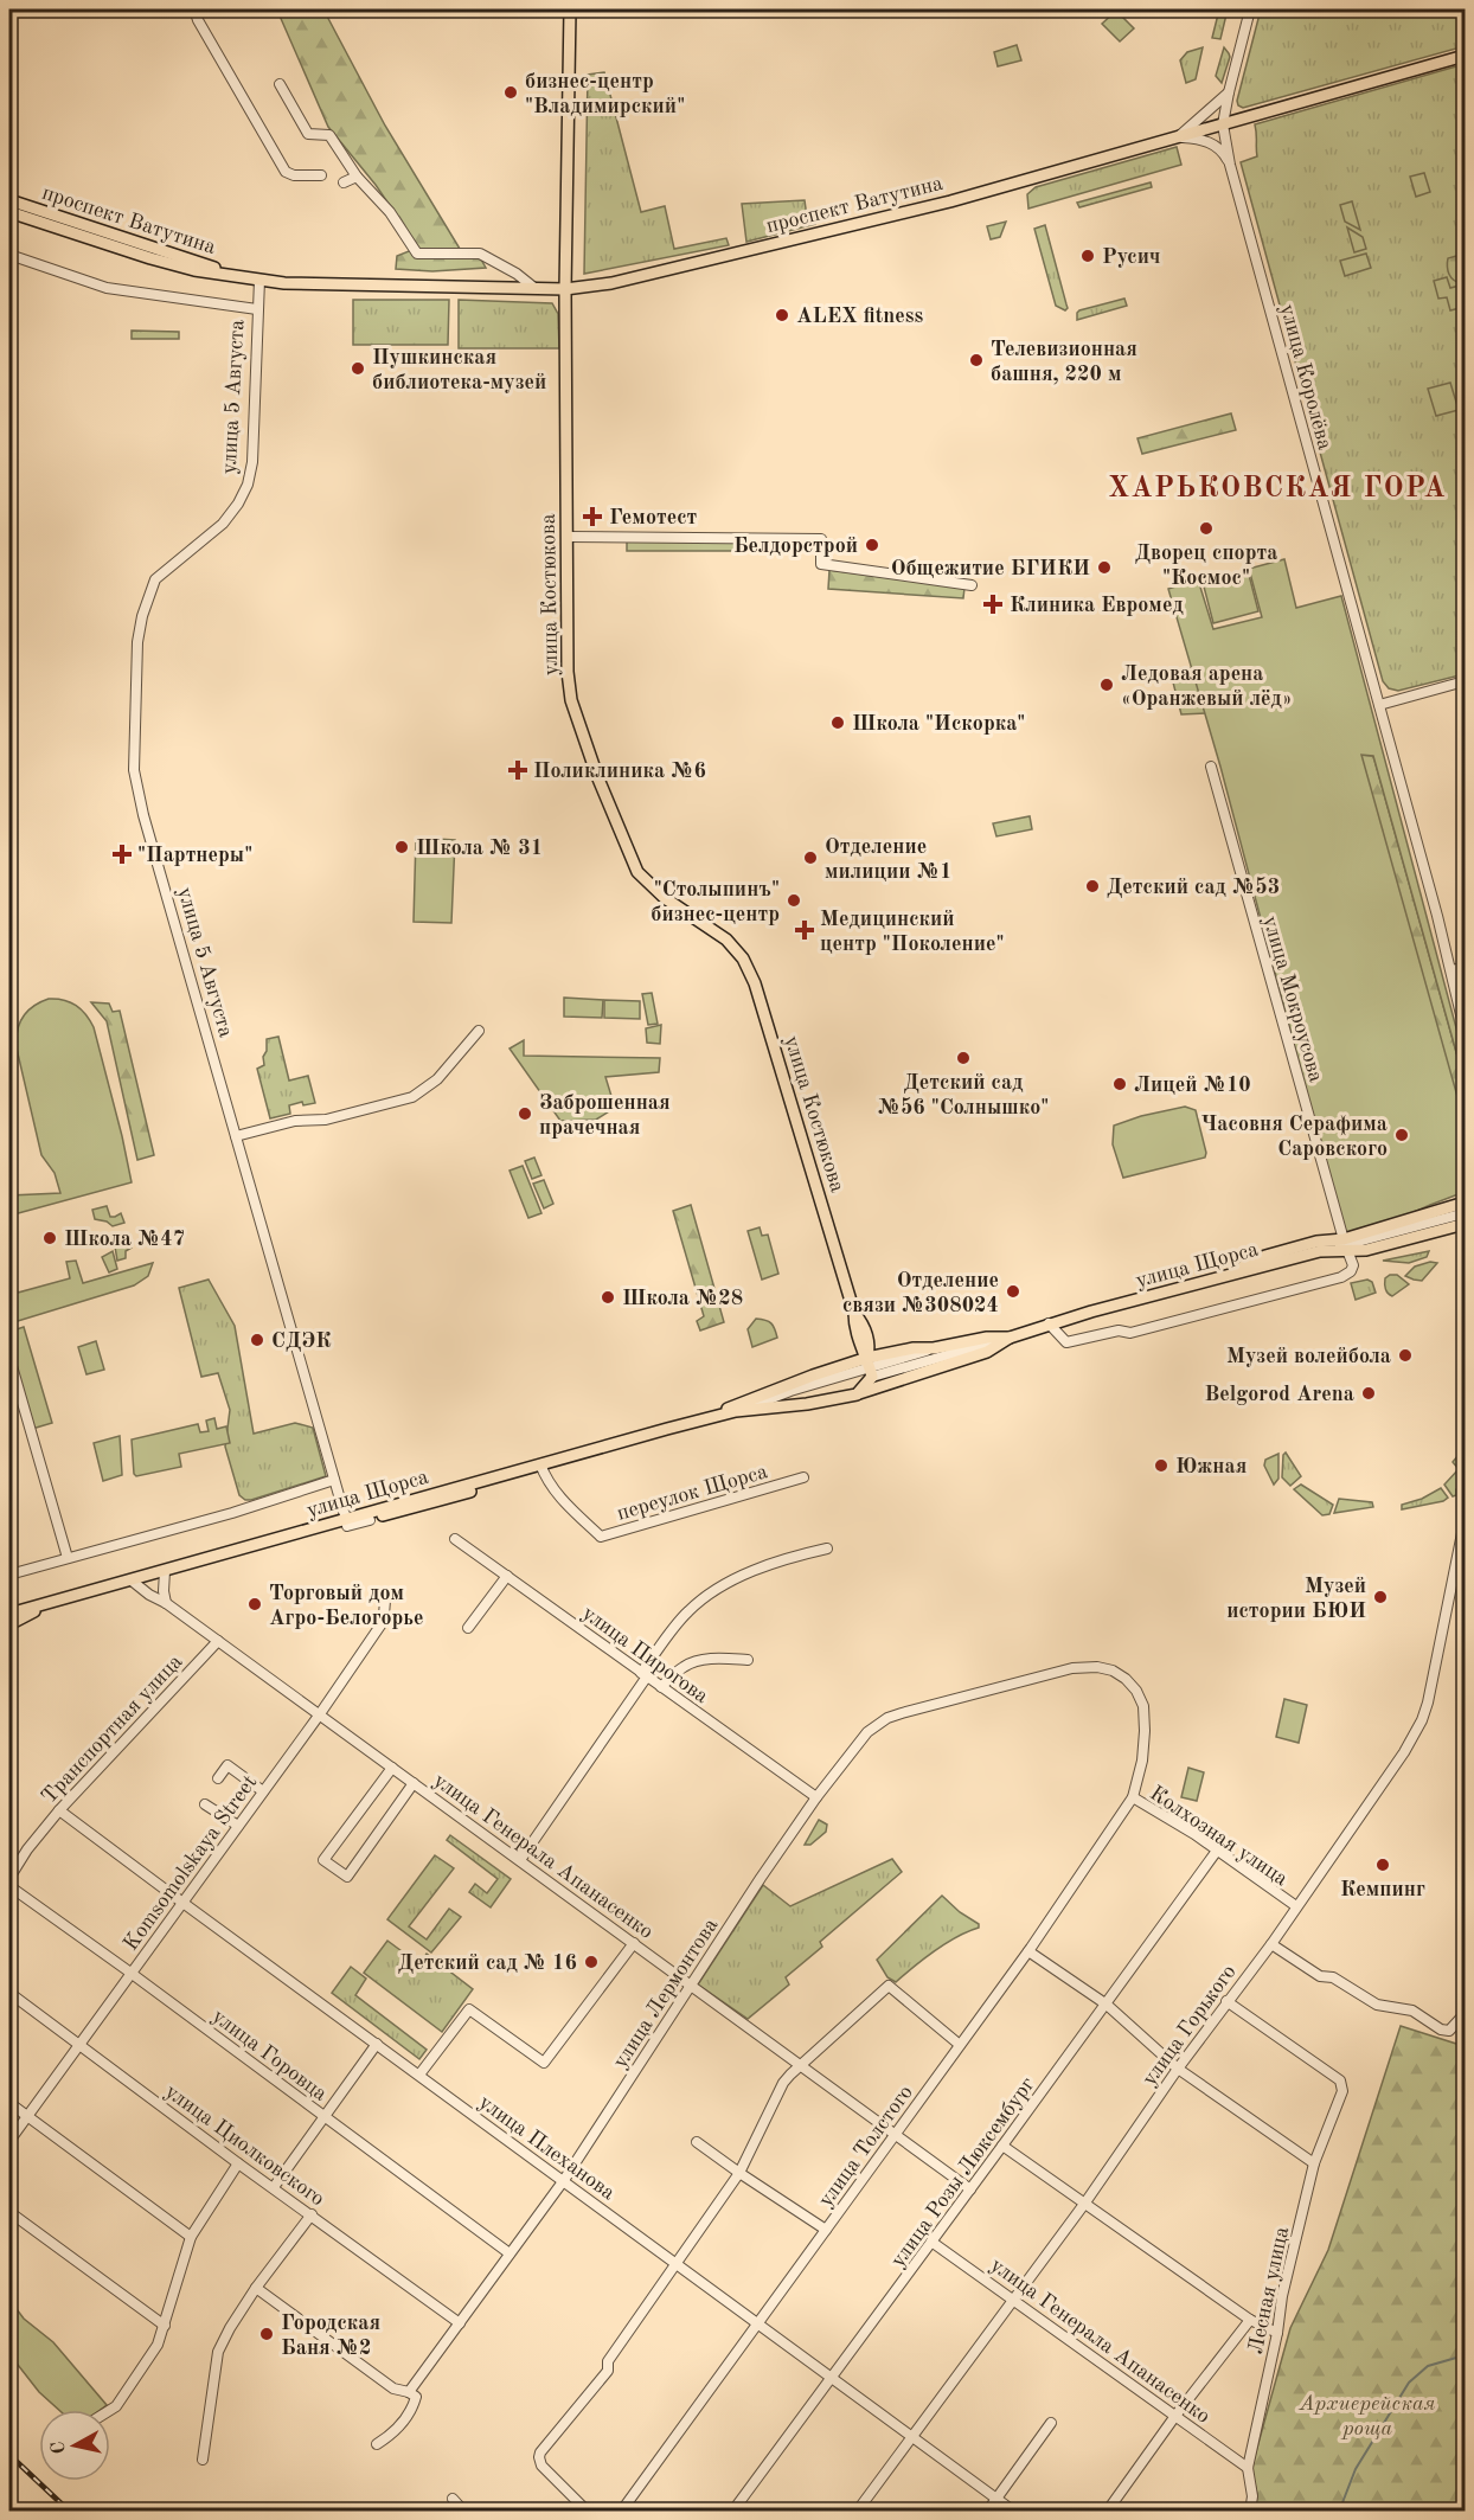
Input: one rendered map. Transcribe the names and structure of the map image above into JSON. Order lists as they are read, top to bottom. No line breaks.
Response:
{"streets":{"main road":["проспект Ватутина","улица Костюкова","улица Щорса"],"street":["улица Королёва","улица 5 Августа","улица Мокроусова","переулок Щорса","улица Пирогова","Транспортная улица","Колхозная улица","улица Генерала Апанасенко","Komsomolskaya Street","улица Лермонтова","улица Горького","улица Горовца","улица Циолковского","улица Толстого","улица Плеханова","улица Розы Люксембург","Лесная улица"]},"crossings":[["проспект Ватутина","улица Королёва"],["проспект Ватутина","улица 5 Августа"],["проспект Ватутина","улица Костюкова"],["улица 5 Августа","улица Щорса"],["улица Костюкова","улица Щорса"],["улица Мокроусова","улица Щорса"],["улица Щорса","переулок Щорса"],["улица Щорса","улица Генерала Апанасенко"],["улица Пирогова","улица Лермонтова"],["Транспортная улица","улица Генерала Апанасенко"],["Транспортная улица","улица Плеханова"],["Колхозная улица","улица Лермонтова"],["Колхозная улица","улица Горького"],["Колхозная улица","улица Толстого"],["Колхозная улица","улица Розы Люксембург"],["улица Генерала Апанасенко","Komsomolskaya Street"],["улица Генерала Апанасенко","улица Лермонтова"],["улица Генерала Апанасенко","улица Горького"],["улица Генерала Апанасенко","улица Толстого"],["улица Генерала Апанасенко","улица Розы Люксембург"],["улица Генерала Апанасенко","Лесная улица"],["Komsomolskaya Street","улица Горовца"],["Komsomolskaya Street","улица Циолковского"],["Komsomolskaya Street","улица Плеханова"],["улица Лермонтова","улица Горовца"],["улица Лермонтова","улица Циолковского"],["улица Лермонтова","улица Плеханова"],["улица Горького","улица Плеханова"],["улица Горького","Лесная улица"],["улица Толстого","улица Плеханова"],["улица Плеханова","улица Розы Люксембург"]],"districts":["ХАРЬКОВСКАЯ ГОРА"],"parks":["Архиерейская роща"],"places":{"other":["бизнес-центр \"Владимирский\"","Русич","ALEX fitness","Телевизионная башня, 220 м","Пушкинская библиотека-музей","Дворец спорта \"Космос\"","Белдорстрой","Общежитие БГИКИ","Ледовая арена «Оранжевый лёд»","Школа \"Искорка\"","Школа № 31","Отделение милиции №1","Детский сад №53","\"Столыпинъ\" бизнес-центр","Детский сад №56 \"Солнышко\"","Лицей №10","Заброшенная прачечная","Часовня Серафима Саровского","Школа №47","Отделение связи №308024","Школа №28","СДЭК","Музей волейбола","Belgorod Arena","Южная","Музей истории БЮИ","Торговый дом Агро-Белогорье","Кемпинг","Детский сад № 16","Городская Баня №2"],"health":["Гемотест","Клиника Евромед","Поликлиника №6","\"Партнеры\"","Медицинский центр \"Поколение\""]},"north":"left"}
